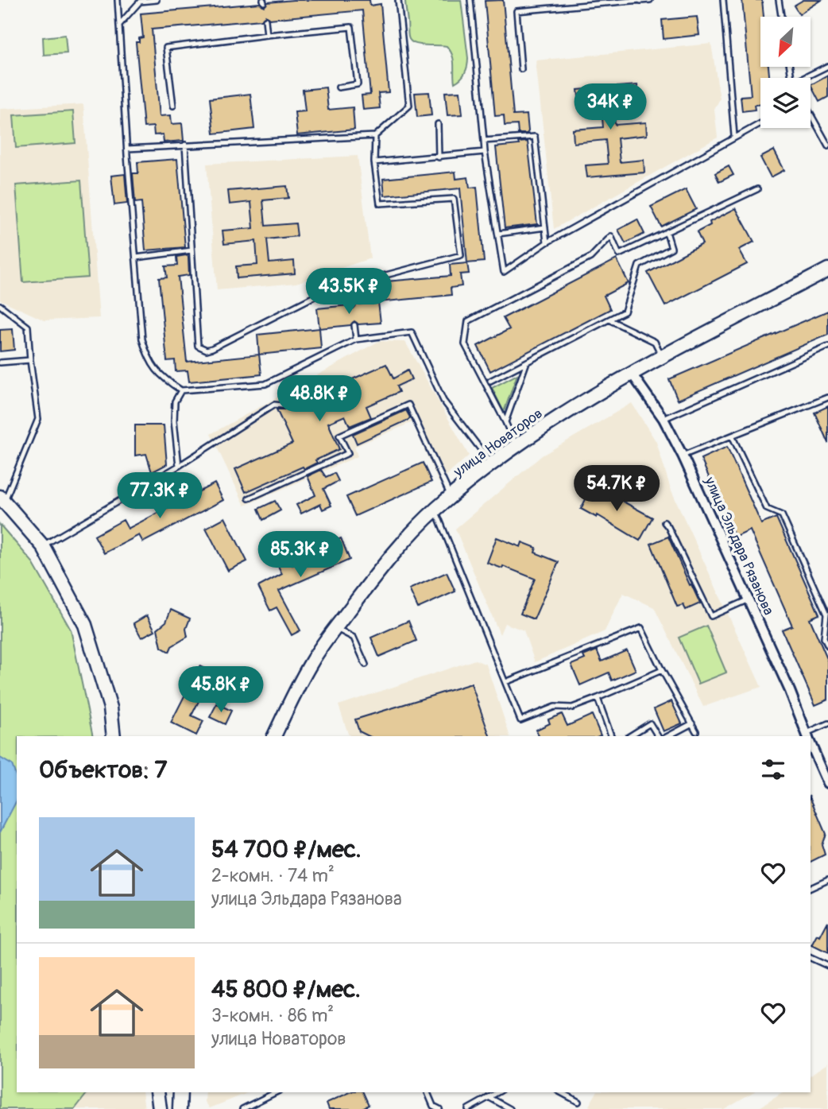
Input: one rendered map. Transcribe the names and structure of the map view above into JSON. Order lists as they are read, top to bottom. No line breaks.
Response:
{"streets":{"street":["улица Новаторов","улица Эльдара Рязанова"]},"crossings":[["улица Новаторов","улица Эльдара Рязанова"]],"north":"bottom left","page":{"price":["34K ₽","43.5K ₽","48.8K ₽","54.7K ₽","77.3K ₽","85.3K ₽","45.8K ₽"],"heading":"Объектов: 7","list":[{"name":"54 700 ₽/мес.","note":"2-комн. · 74 m² · улица Эльдара Рязанова"},{"name":"45 800 ₽/мес.","note":"3-комн. · 86 m² · улица Новаторов"}]}}
